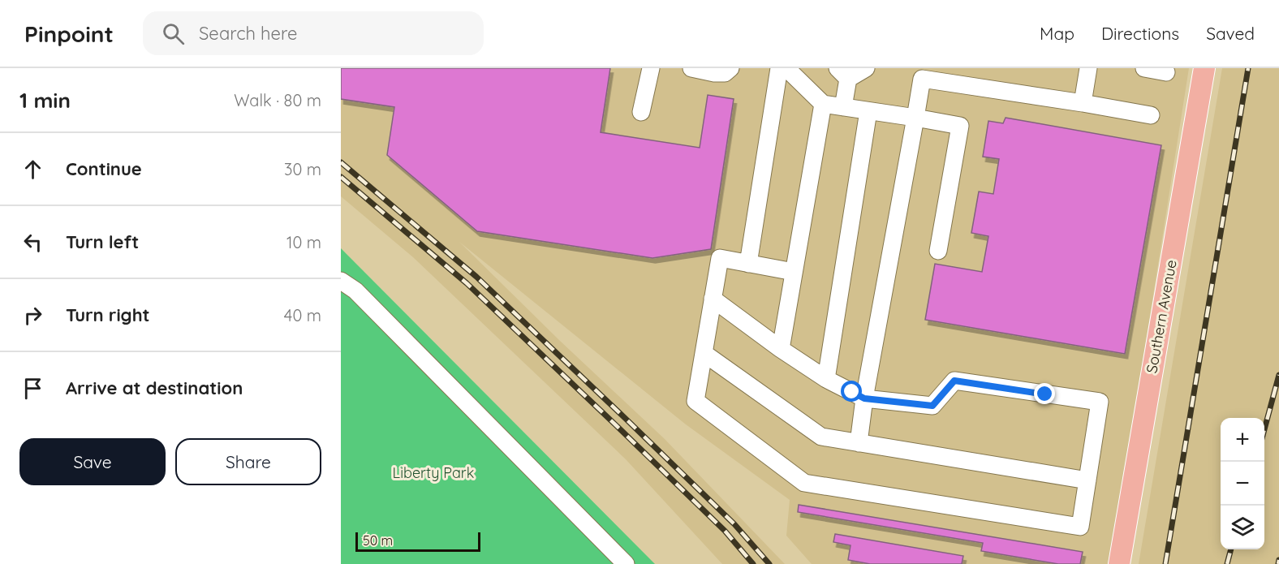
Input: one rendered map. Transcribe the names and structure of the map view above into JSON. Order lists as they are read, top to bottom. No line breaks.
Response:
{"streets":{"main road":["Southern Avenue"]},"parks":["Liberty Park"],"scale_bar":"50 m","page":{"header":"Pinpoint","search":"Search here","nav":["Map","Directions","Saved"],"heading":["1 min","Walk · 80 m"],"list":[["Continue","30 m"],["Turn left","10 m"],["Turn right","40 m"],"Arrive at destination"],"map_buttons":["+","−"],"buttons":["Save","Share"],"scale":"50 m"}}
